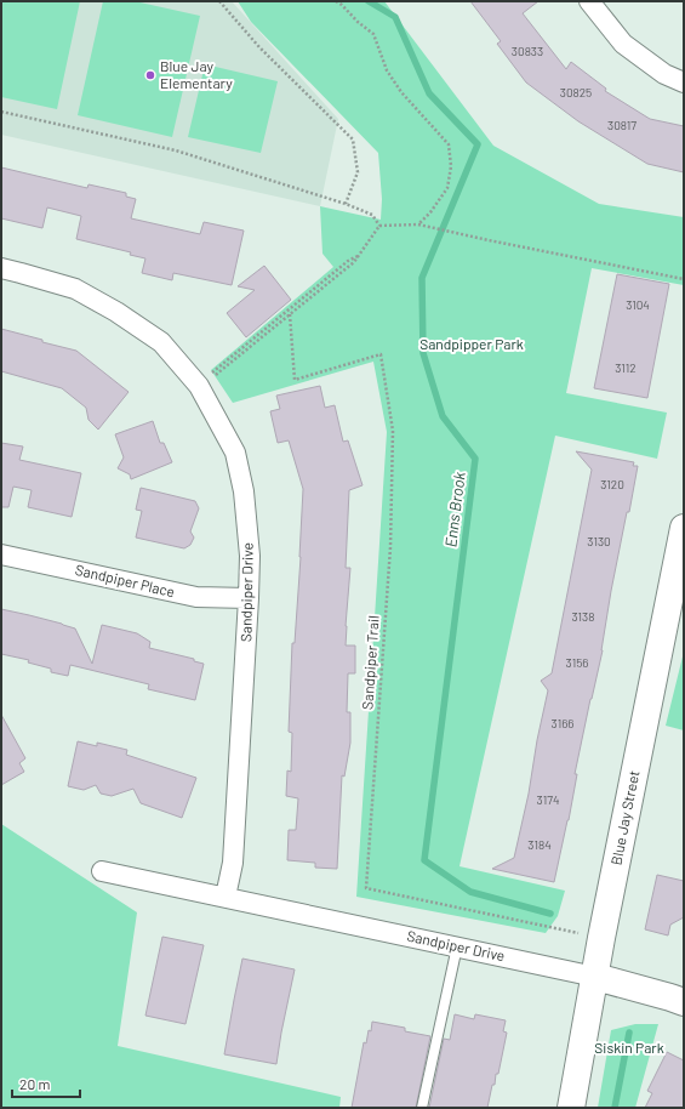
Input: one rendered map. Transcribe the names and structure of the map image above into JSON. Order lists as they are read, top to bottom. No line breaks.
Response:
{"streets":{"street":["Sandpiper Place","Sandpiper Drive","Blue Jay Street"],"path":["Sandpiper Trail"]},"crossings":[["Sandpiper Place","Sandpiper Drive"],["Sandpiper Drive","Blue Jay Street"],["Sandpiper Trail","Blue Jay Street"]],"water":["Enns Brook"],"parks":["Sandpipper Park","Siskin Park"],"places":["Blue Jay Elementary"],"house_numbers":["30833","30825","30817","3104","3112","3120","3130","3138","3156","3166","3174","3184"],"scale_bar":"20 m"}
